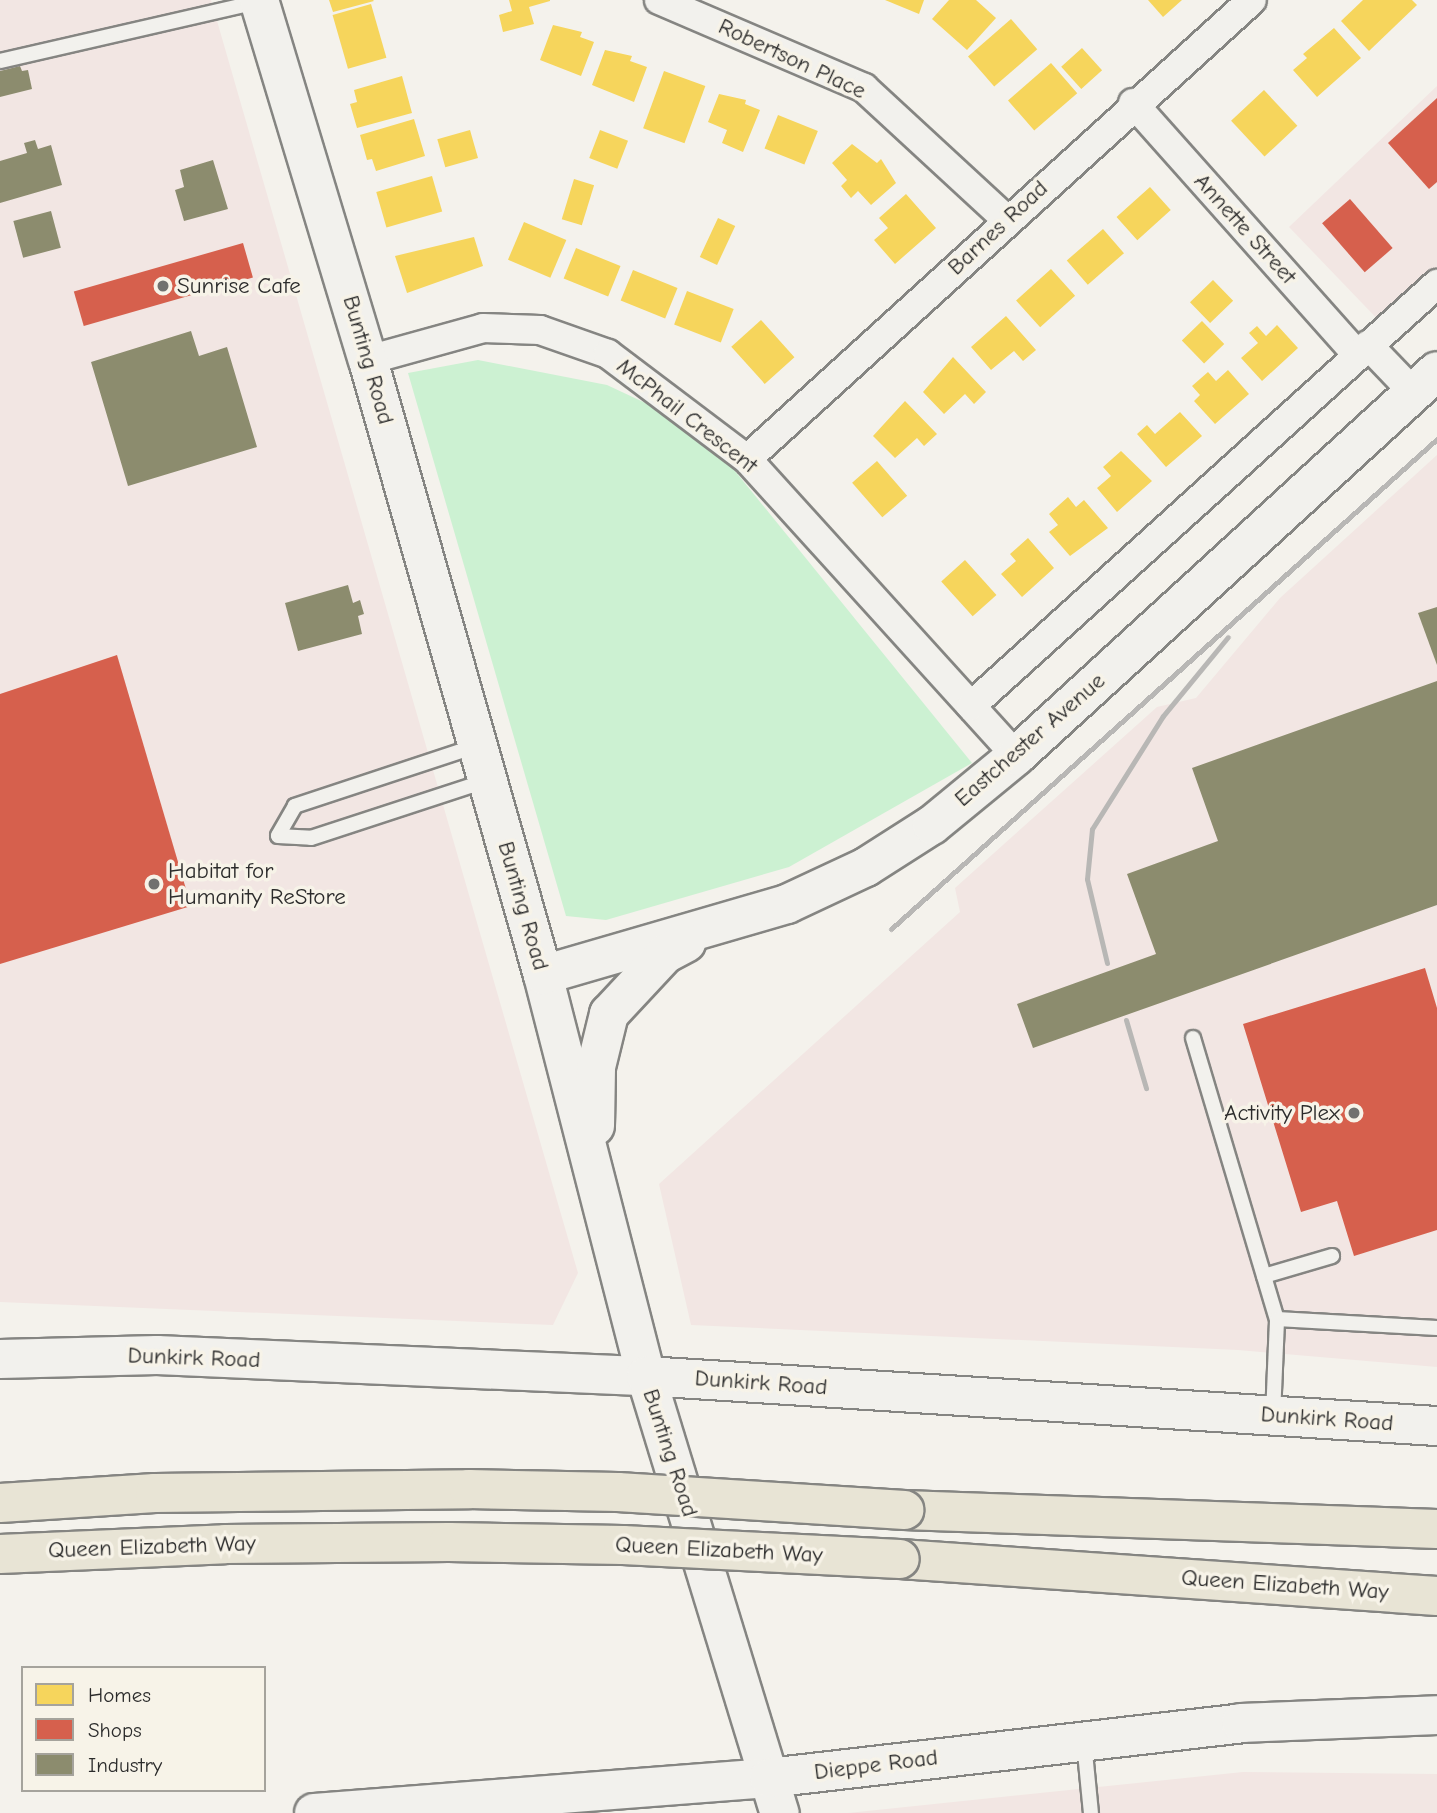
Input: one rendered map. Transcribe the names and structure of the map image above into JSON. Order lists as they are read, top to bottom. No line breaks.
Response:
{"streets":{"highway":["Queen Elizabeth Way"],"street":["Robertson Place","Barnes Road","Annette Street","Bunting Road","McPhail Crescent","Eastchester Avenue","Dunkirk Road","Dieppe Road"]},"crossings":[["Robertson Place","Barnes Road"],["Barnes Road","Annette Street"],["Barnes Road","McPhail Crescent"],["Annette Street","Eastchester Avenue"],["Bunting Road","McPhail Crescent"],["Bunting Road","Eastchester Avenue"],["Bunting Road","Dunkirk Road"],["Bunting Road","Dieppe Road"],["McPhail Crescent","Eastchester Avenue"]],"places":["Sunrise Cafe","Habitat for Humanity ReStore","Activity Plex"],"legend":["Homes","Shops","Industry"]}
